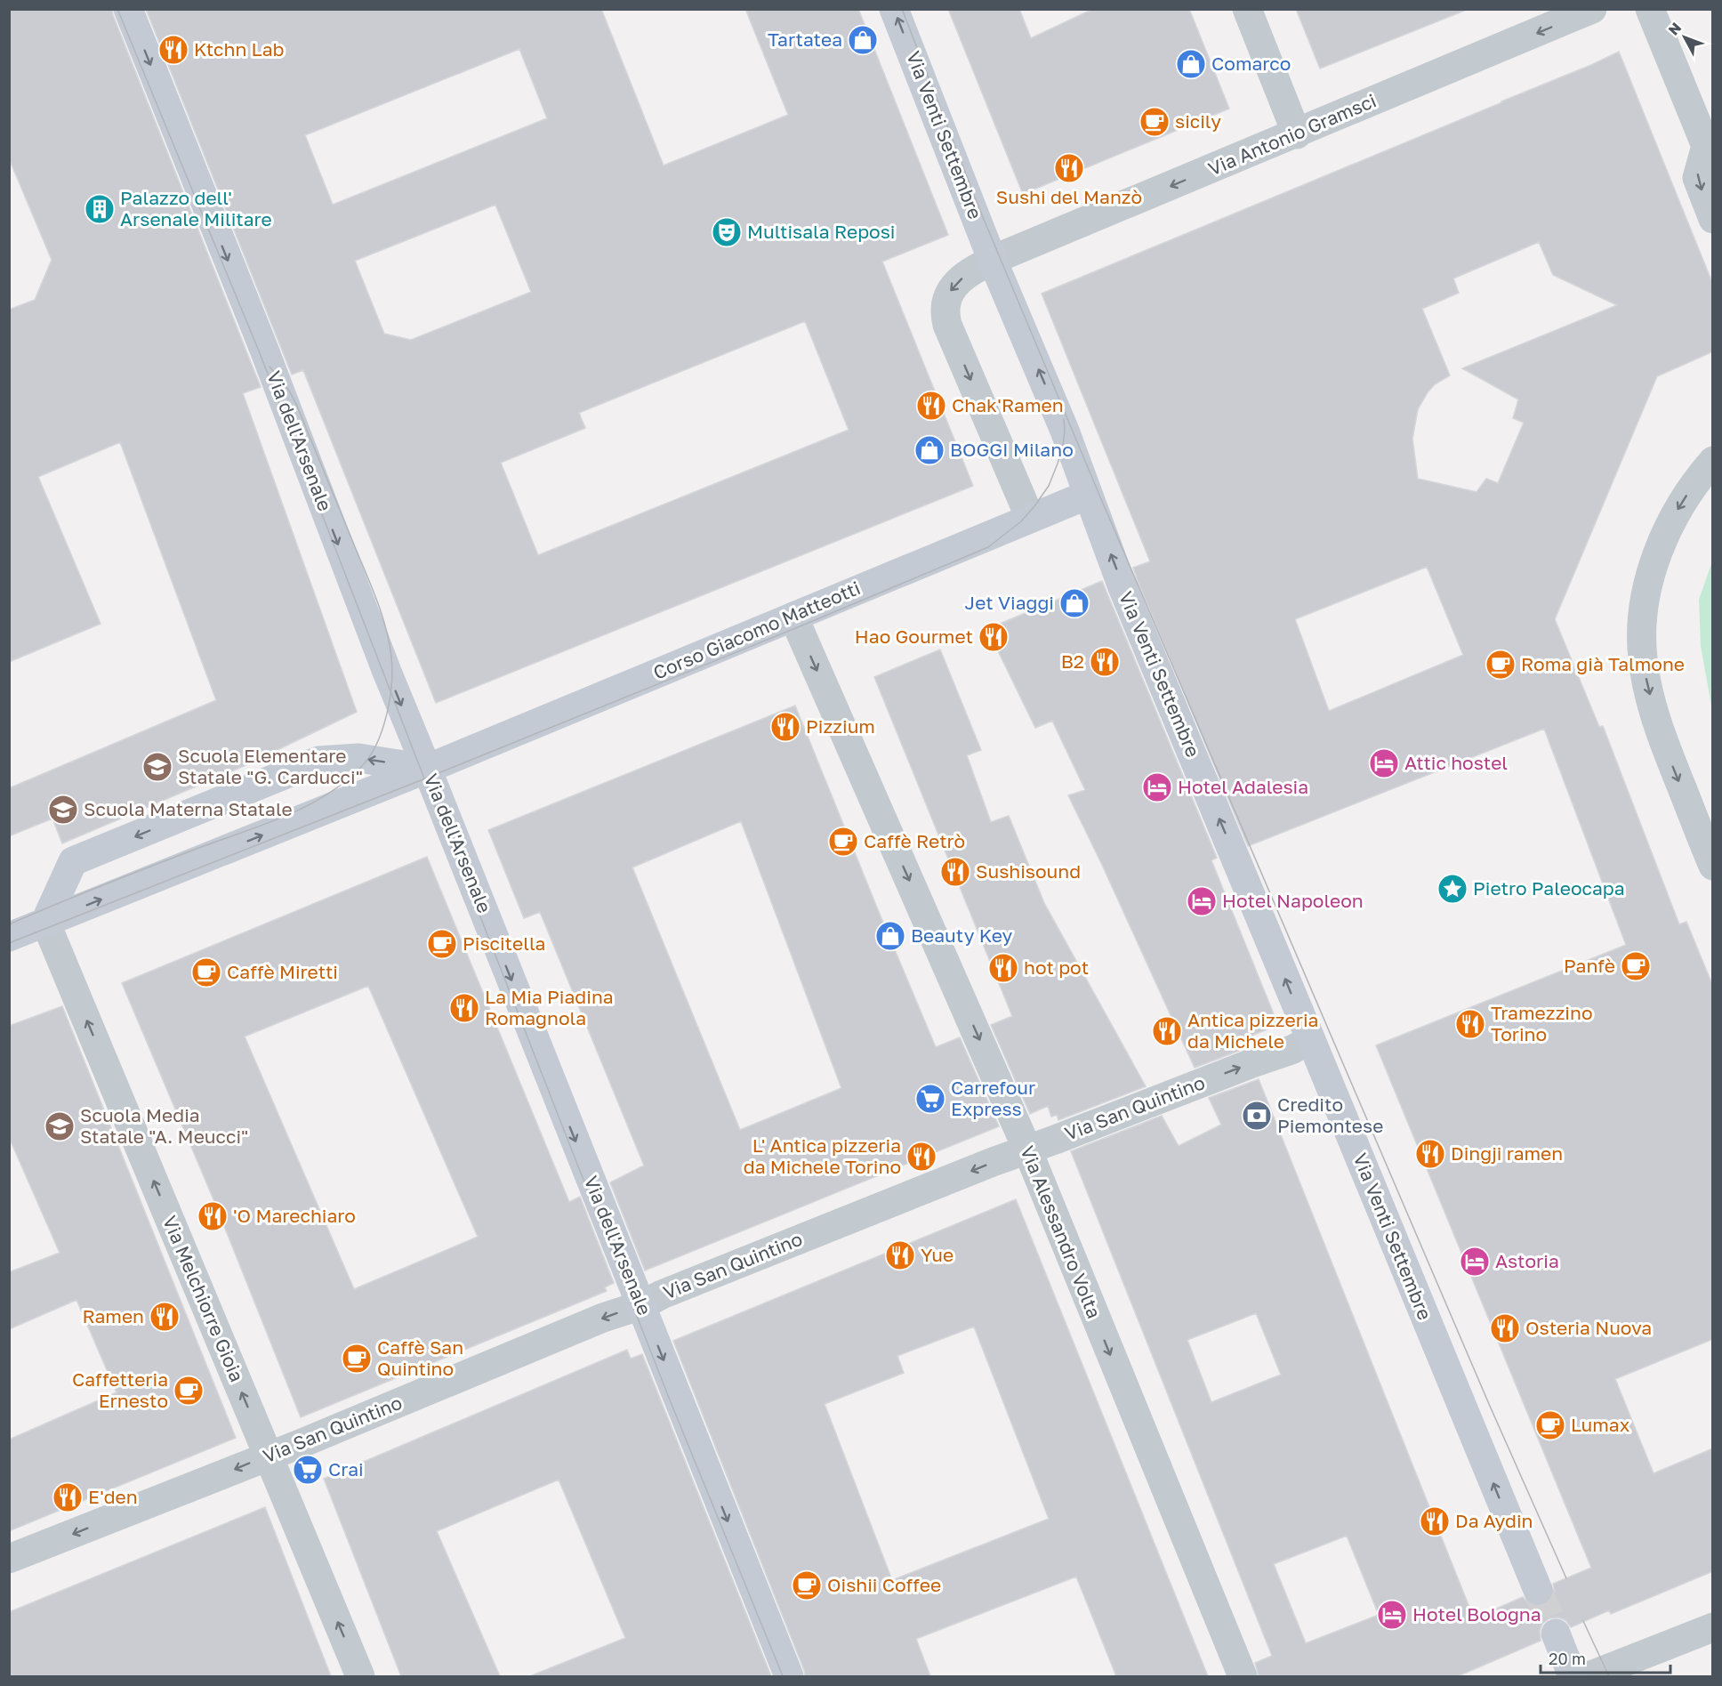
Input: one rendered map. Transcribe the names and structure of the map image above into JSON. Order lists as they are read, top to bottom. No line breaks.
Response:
{"streets":{"street":["Via Venti Settembre","Via Antonio Gramsci","Via dell'Arsenale","Corso Giacomo Matteotti","Via San Quintino","Via Alessandro Volta","Via Melchiorre Gioia"]},"crossings":[["Via Venti Settembre","Via Antonio Gramsci"],["Via Venti Settembre","Corso Giacomo Matteotti"],["Via Venti Settembre","Via San Quintino"],["Via dell'Arsenale","Corso Giacomo Matteotti"],["Via dell'Arsenale","Via San Quintino"],["Corso Giacomo Matteotti","Via Alessandro Volta"],["Corso Giacomo Matteotti","Via Melchiorre Gioia"],["Via San Quintino","Via Alessandro Volta"],["Via San Quintino","Via Melchiorre Gioia"]],"one_way":["Via Venti Settembre","Via Antonio Gramsci","Via dell'Arsenale","Via Alessandro Volta","Via Melchiorre Gioia"],"places":{"shop":["Tartatea","Comarco","BOGGI Milano","Jet Viaggi","Beauty Key"],"restaurant":["Ktchn Lab","Sushi del Manzò","Chak'Ramen","Hao Gourmet","B2","Pizzium","Sushisound","hot pot","La Mia Piadina Romagnola","Tramezzino Torino","Antica pizzeria da Michele","Dingji ramen","L' Antica pizzeria da Michele Torino","'O Marechiaro","Yue","Ramen","Osteria Nuova","E'den","Da Aydin"],"cafe":["sicily","Roma già Talmone","Caffè Retrò","Piscitella","Panfè","Caffè Miretti","Caffè San Quintino","Caffetteria Ernesto","Lumax","Oishii Coffee"],"building":["Palazzo dell' Arsenale Militare"],"theatre":["Multisala Reposi"],"hotel":["Attic hostel","Hotel Adalesia","Hotel Napoleon","Astoria","Hotel Bologna"],"school or university":["Scuola Elementare Statale \"G. Carducci\"","Scuola Materna Statale","Scuola Media Statale \"A. Meucci\""],"place":["Pietro Paleocapa"],"supermarket":["Carrefour Express","Crai"],"bank":["Credito Piemontese"]},"scale_bar":"20 m","north":"top left"}
